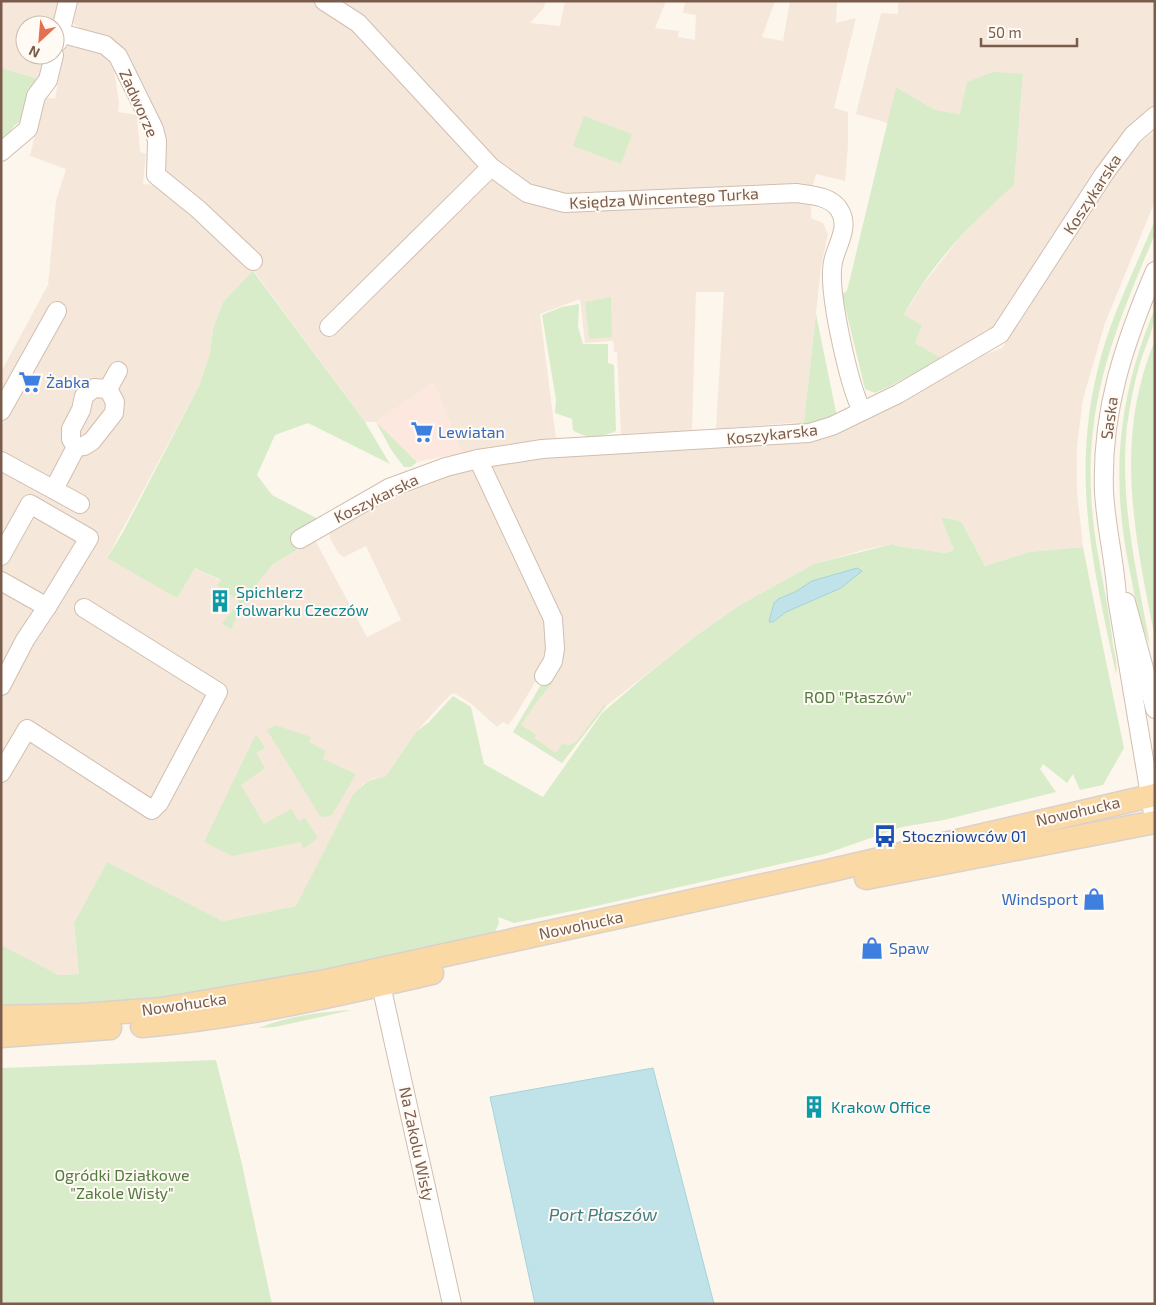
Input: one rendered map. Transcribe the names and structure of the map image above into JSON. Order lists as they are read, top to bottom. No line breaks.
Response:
{"streets":{"main road":["Nowohucka"],"street":["Zadworze","Koszykarska","Księdza Wincentego Turka","Saska","Na Zakolu Wisły"]},"crossings":[["Koszykarska","Księdza Wincentego Turka"],["Saska","Nowohucka"],["Nowohucka","Na Zakolu Wisły"]],"water":["Port Płaszów"],"parks":["ROD \"Płaszów\"","Ogródki Działkowe \"Zakole Wisły\""],"places":{"supermarket":["Żabka","Lewiatan"],"building":["Spichlerz folwarku Czeczów","Krakow Office"],"bus stop":["Stoczniowców 01"],"shop":["Windsport","Spaw"]},"scale_bar":"50 m","north":"bottom left"}
